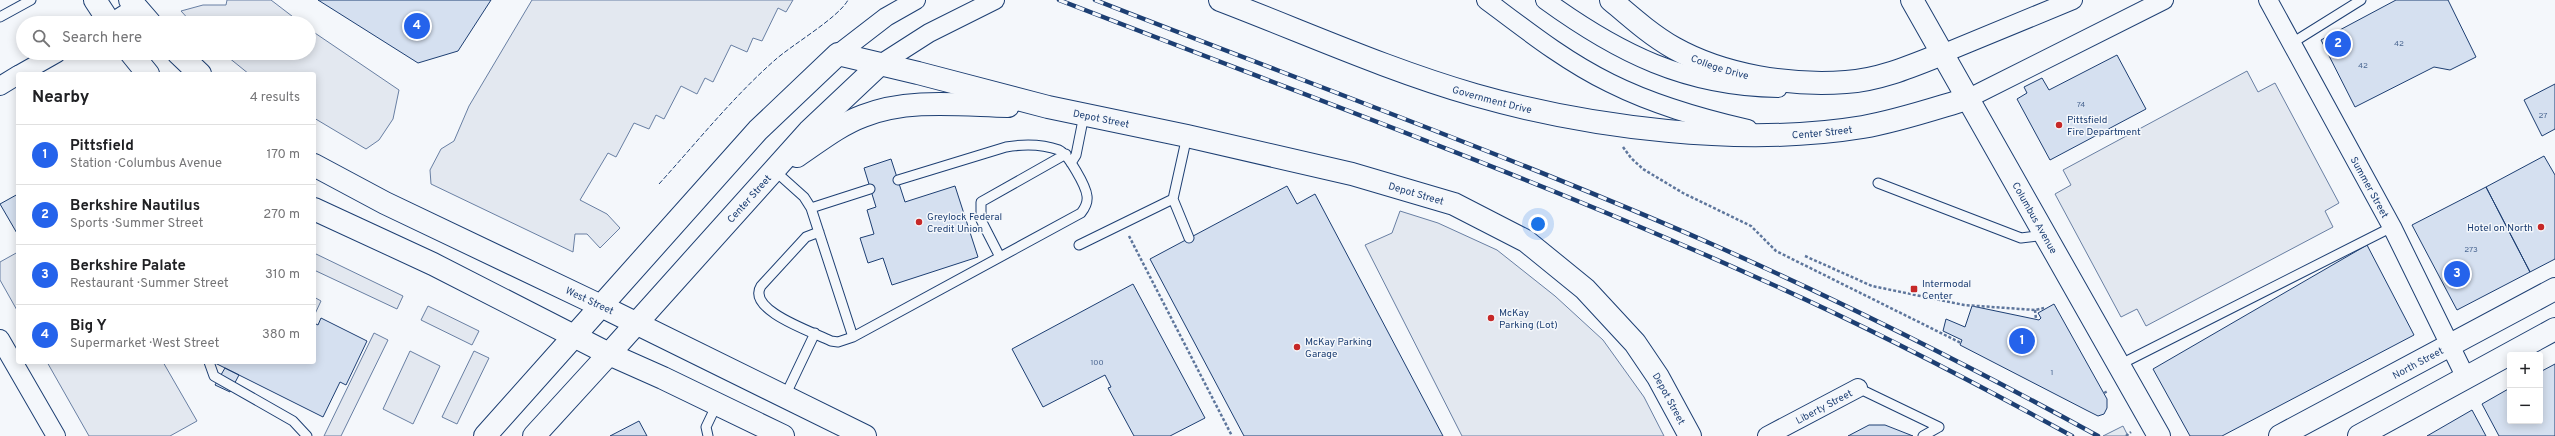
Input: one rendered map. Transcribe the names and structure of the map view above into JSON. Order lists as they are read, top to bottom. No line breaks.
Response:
{"streets":{"main road":["College Drive","Government Drive","Depot Street","Center Street","Columbus Avenue","West Street","North Street"],"street":["Summer Street","Liberty Street"]},"crossings":[["Government Drive","Center Street"],["Depot Street","Center Street"],["Center Street","Columbus Avenue"],["Center Street","West Street"],["Summer Street","North Street"]],"places":{"other":["Pittsfield Fire Department","Greylock Federal Credit Union","Hotel on North","McKay Parking (Lot)","McKay Parking Garage"],"transit":["Intermodal Center"]},"house_numbers":["42","42","74","27","273","100","1"],"page":{"pins":["4","2","3","1"],"search":"Search here","heading":["Nearby","4 results"],"list":[{"mark":"1","name":"Pittsfield","note":"Station · Columbus Avenue","value":"170 m"},{"mark":"2","name":"Berkshire Nautilus","note":"Sports · Summer Street","value":"270 m"},{"mark":"3","name":"Berkshire Palate","note":"Restaurant · Summer Street","value":"310 m"},{"mark":"4","name":"Big Y","note":"Supermarket · West Street","value":"380 m"}],"map_buttons":["+","−"]}}
